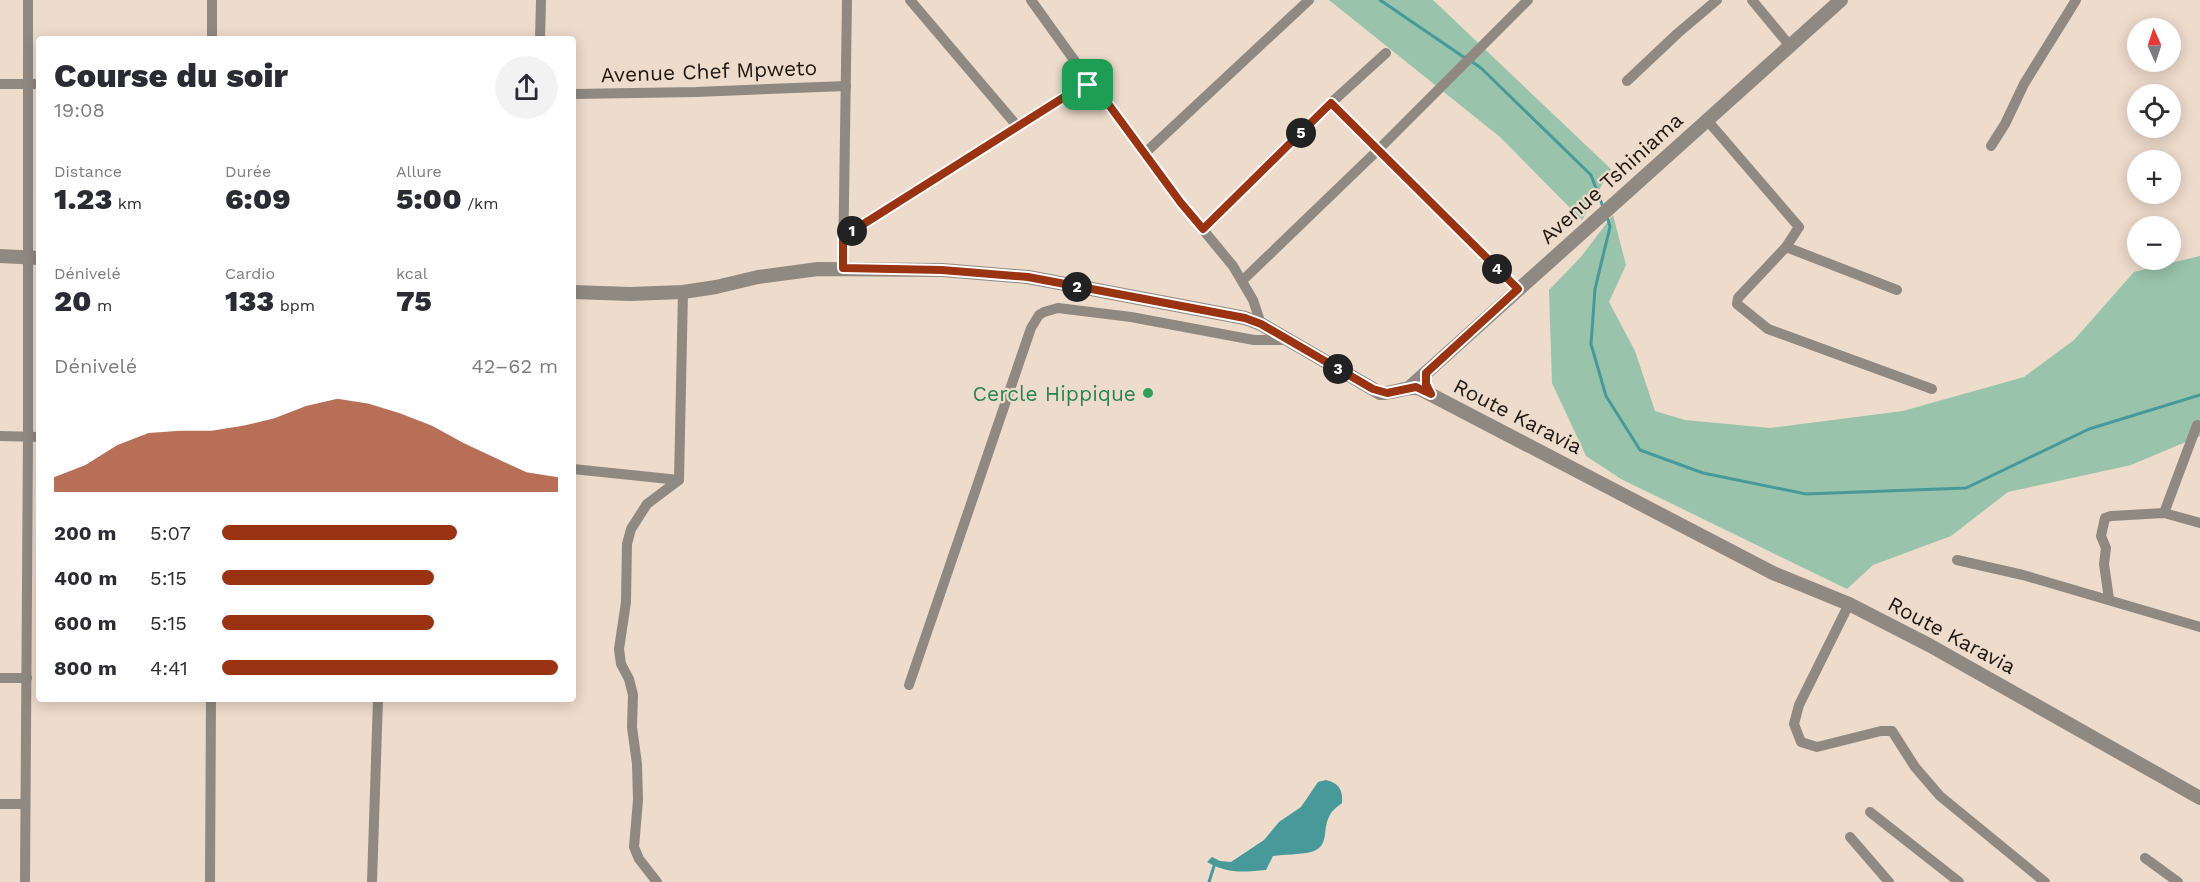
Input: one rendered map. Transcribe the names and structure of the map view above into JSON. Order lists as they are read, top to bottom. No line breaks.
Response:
{"streets":{"street":["Avenue Chef Mpweto","Avenue Tshiniama","Route Karavia"]},"crossings":[["Avenue Tshiniama","Route Karavia"]],"places":["Cercle Hippique"],"north":"top","page":{"map_buttons":["+","−"],"heading":["Course du soir","19:08"],"pins":["5","1","4","2","3"],"stats":[["Distance","1.23 km"],["Durée","6:09"],["Allure","5:00 /km"],["Dénivelé","20 m"],["Cardio","133 bpm"],["kcal","75"]],"chart":["Dénivelé","42–62 m"],"list":[{"name":"200 m","note":"5:07"},{"name":"400 m","note":"5:15"},{"name":"600 m","note":"5:15"},{"name":"800 m","note":"4:41"}]}}
